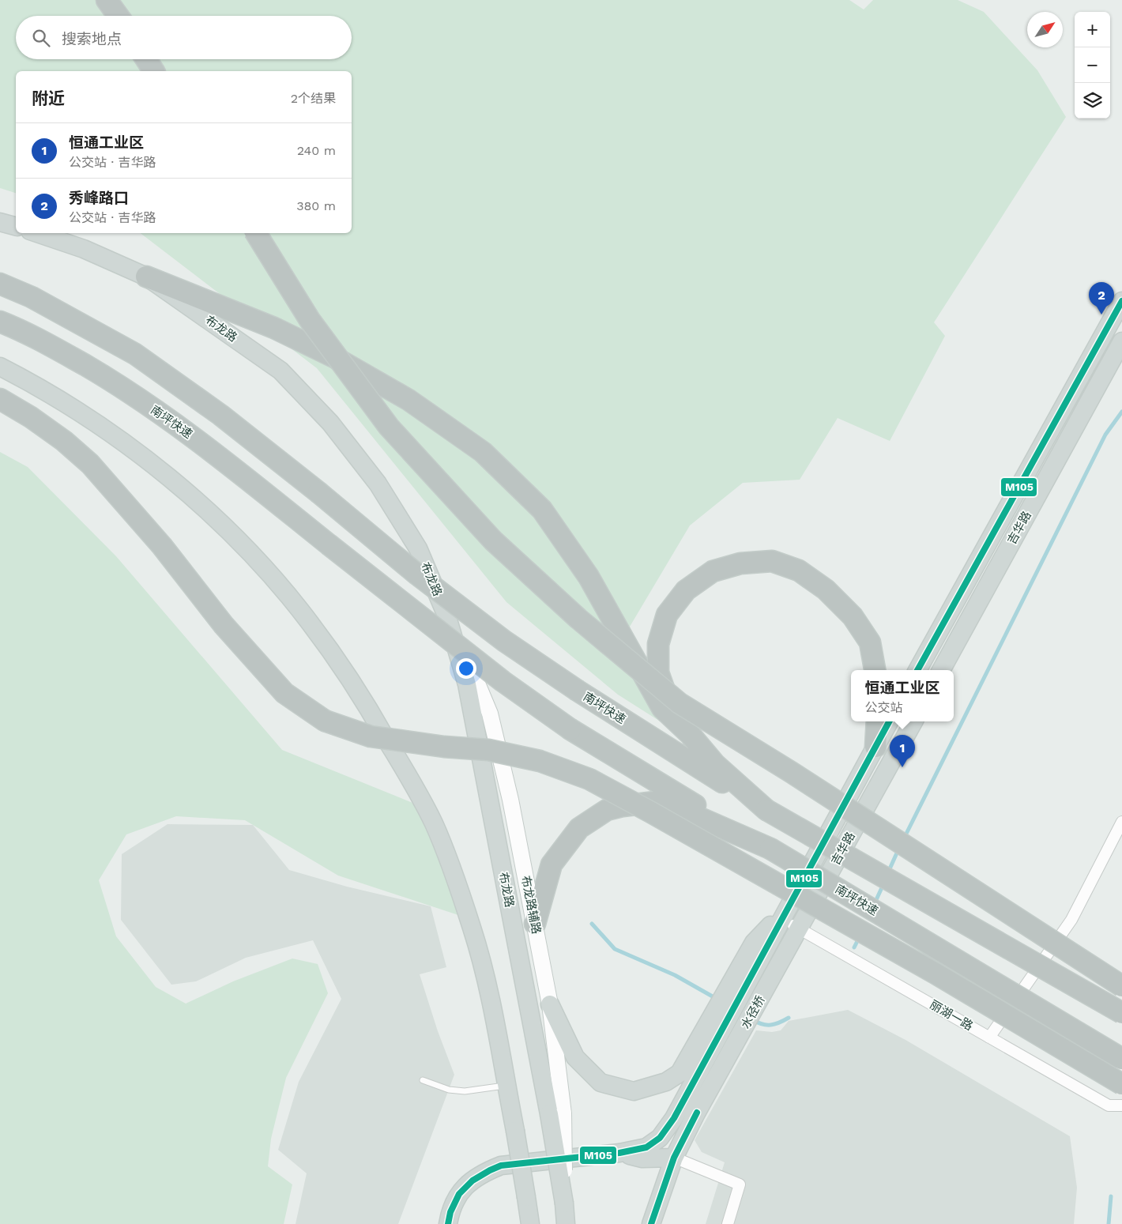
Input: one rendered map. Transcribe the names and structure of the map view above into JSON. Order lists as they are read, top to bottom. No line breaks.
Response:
{"streets":{"highway":["南坪快速"],"main road":["布龙路","吉华路","布龙路辅路","水径桥"],"street":["丽湖一路"]},"crossings":[["布龙路","布龙路辅路"],["吉华路","水径桥"],["吉华路","丽湖一路"]],"lines":["transit line M105"],"north":"top right","page":{"map_buttons":["+","−"],"search":"搜索地点","heading":["附近","2个结果"],"list":[{"mark":"1","name":"恒通工业区","note":"公交站 · 吉华路","value":"240 m"},{"mark":"2","name":"秀峰路口","note":"公交站 · 吉华路","value":"380 m"}],"pins":["2","1"],"popup":["恒通工业区","公交站"]}}
